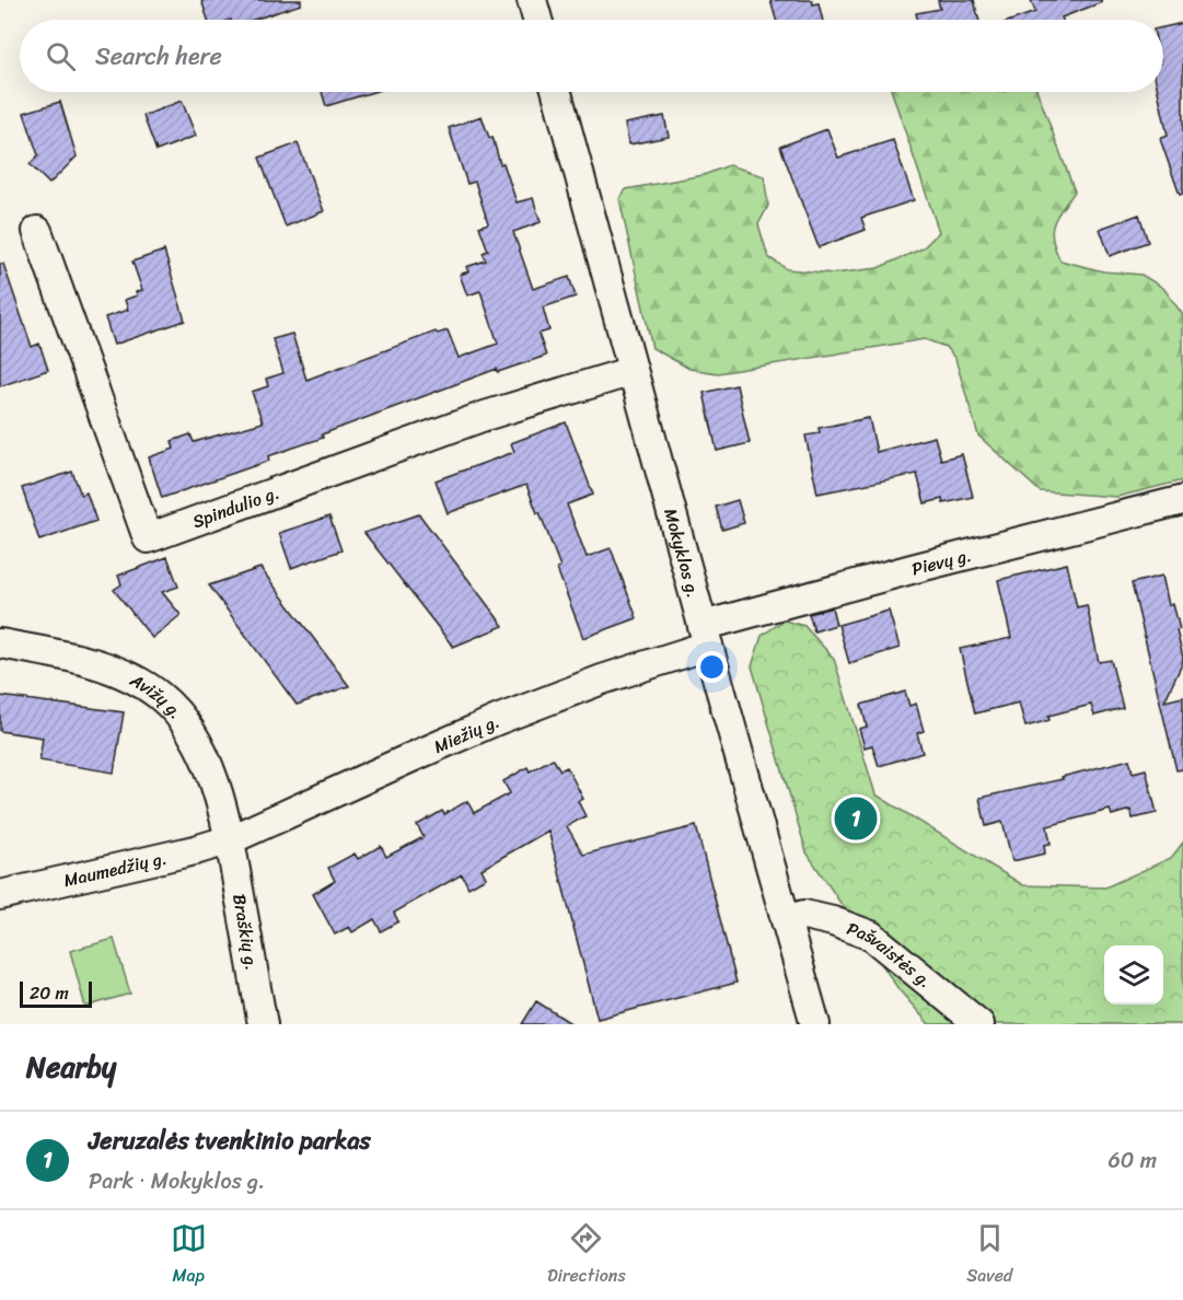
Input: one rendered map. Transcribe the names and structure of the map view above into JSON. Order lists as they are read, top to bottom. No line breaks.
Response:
{"streets":{"street":["Spindulio g.","Mokyklos g.","Pievų g.","Avižų g.","Miežių g.","Maumedžių g.","Braškių g.","Pašvaistės g."]},"crossings":[["Spindulio g.","Mokyklos g."],["Mokyklos g.","Pievų g."],["Mokyklos g.","Miežių g."],["Mokyklos g.","Pašvaistės g."],["Pievų g.","Miežių g."],["Avižų g.","Miežių g."],["Avižų g.","Maumedžių g."],["Avižų g.","Braškių g."],["Miežių g.","Maumedžių g."],["Miežių g.","Braškių g."],["Maumedžių g.","Braškių g."]],"scale_bar":"20 m","page":{"search":"Search here","pins":"1","scale":"20 m","heading":"Nearby","list":[{"mark":"1","name":"Jeruzalės tvenkinio parkas","note":"Park · Mokyklos g.","value":"60 m"}],"nav":["Map","Directions","Saved"]}}
